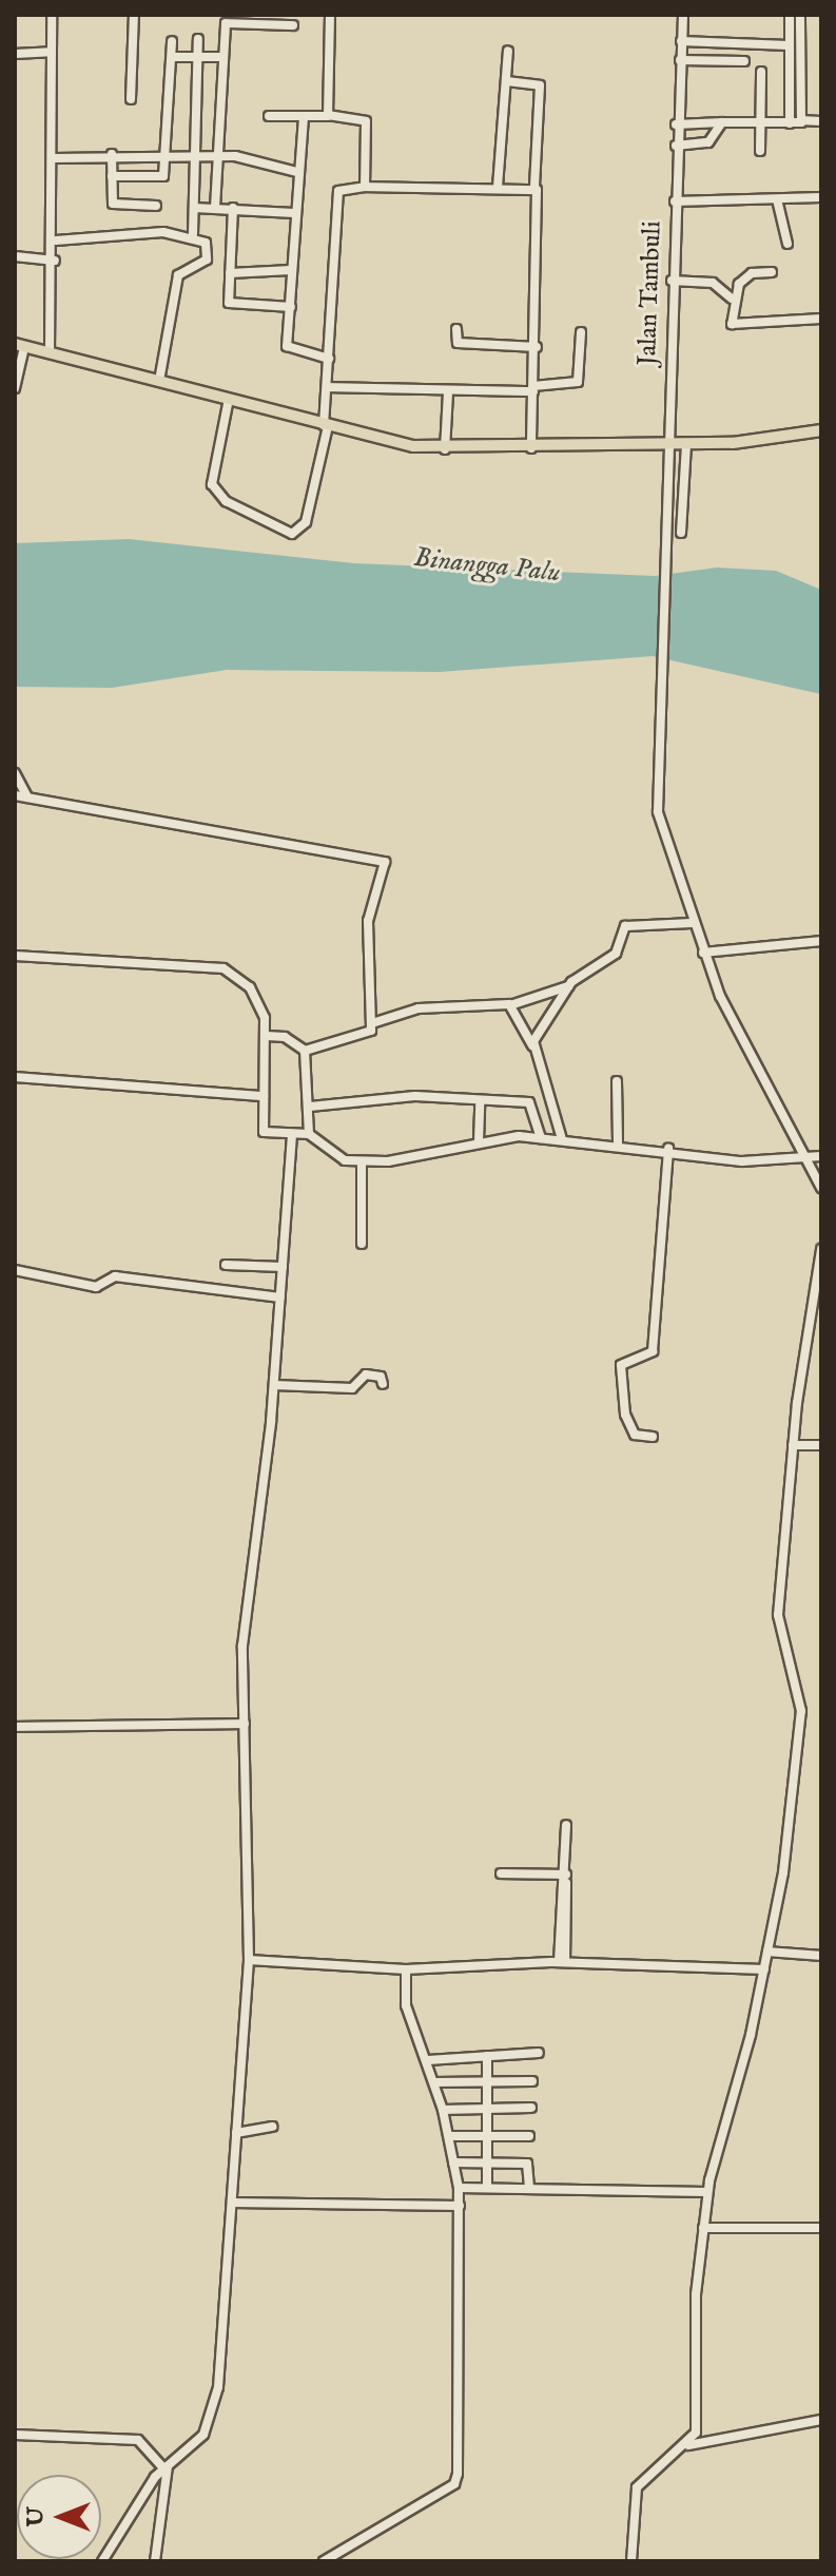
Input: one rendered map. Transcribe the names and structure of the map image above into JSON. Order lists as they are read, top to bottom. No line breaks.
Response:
{"streets":{"street":["Jalan Tambuli"]},"water":["Binangga Palu"],"north":"left"}
